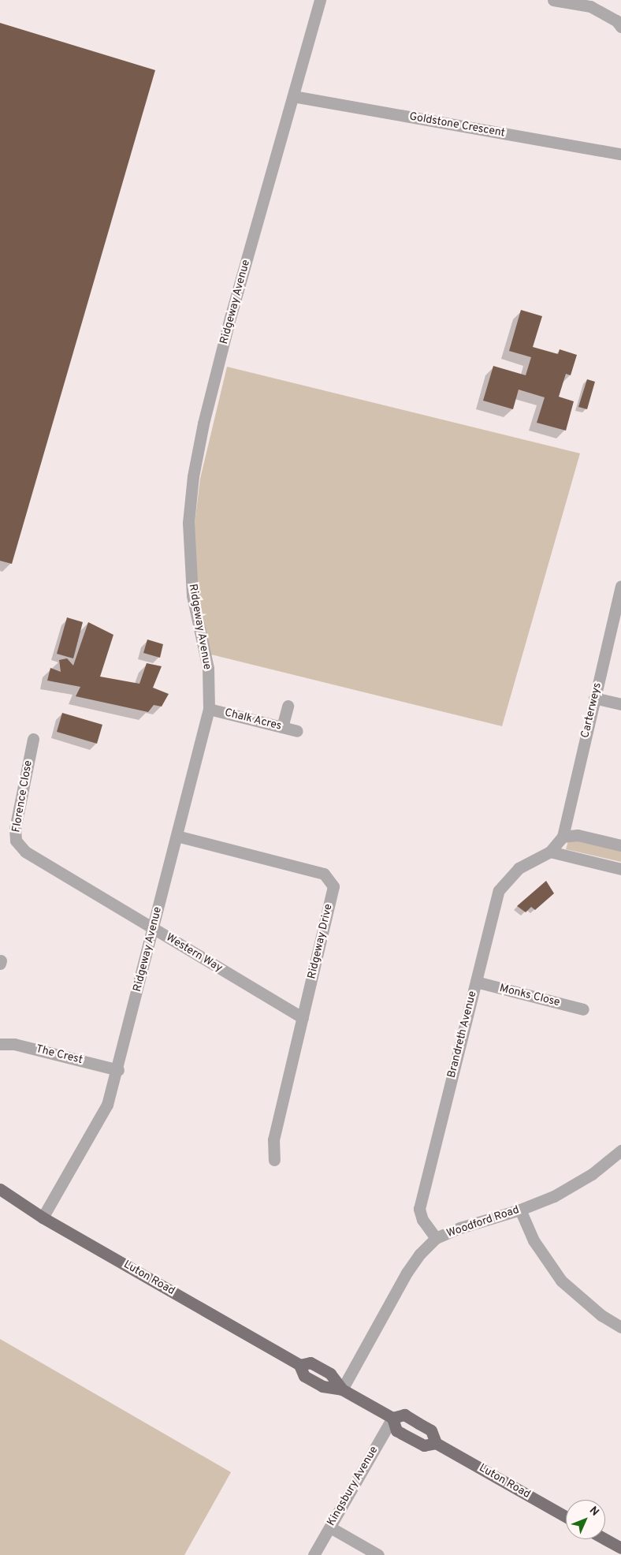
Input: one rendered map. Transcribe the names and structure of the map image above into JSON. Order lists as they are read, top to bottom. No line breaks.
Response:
{"streets":{"main road":["Luton Road"],"street":["Goldstone Crescent","Ridgeway Avenue","Carterweys","Chalk Acres","Florence Close","Ridgeway Drive","Western Way","Monks Close","Brandreth Avenue","The Crest","Woodford Road","Kingsbury Avenue"]},"crossings":[["Goldstone Crescent","Ridgeway Avenue"],["Ridgeway Avenue","Chalk Acres"],["Ridgeway Avenue","Ridgeway Drive"],["Ridgeway Avenue","Western Way"],["Ridgeway Avenue","The Crest"],["Ridgeway Avenue","Luton Road"],["Florence Close","Western Way"],["Ridgeway Drive","Western Way"],["Monks Close","Brandreth Avenue"],["Brandreth Avenue","Woodford Road"],["Woodford Road","Luton Road"],["Luton Road","Kingsbury Avenue"]],"north":"top right"}
